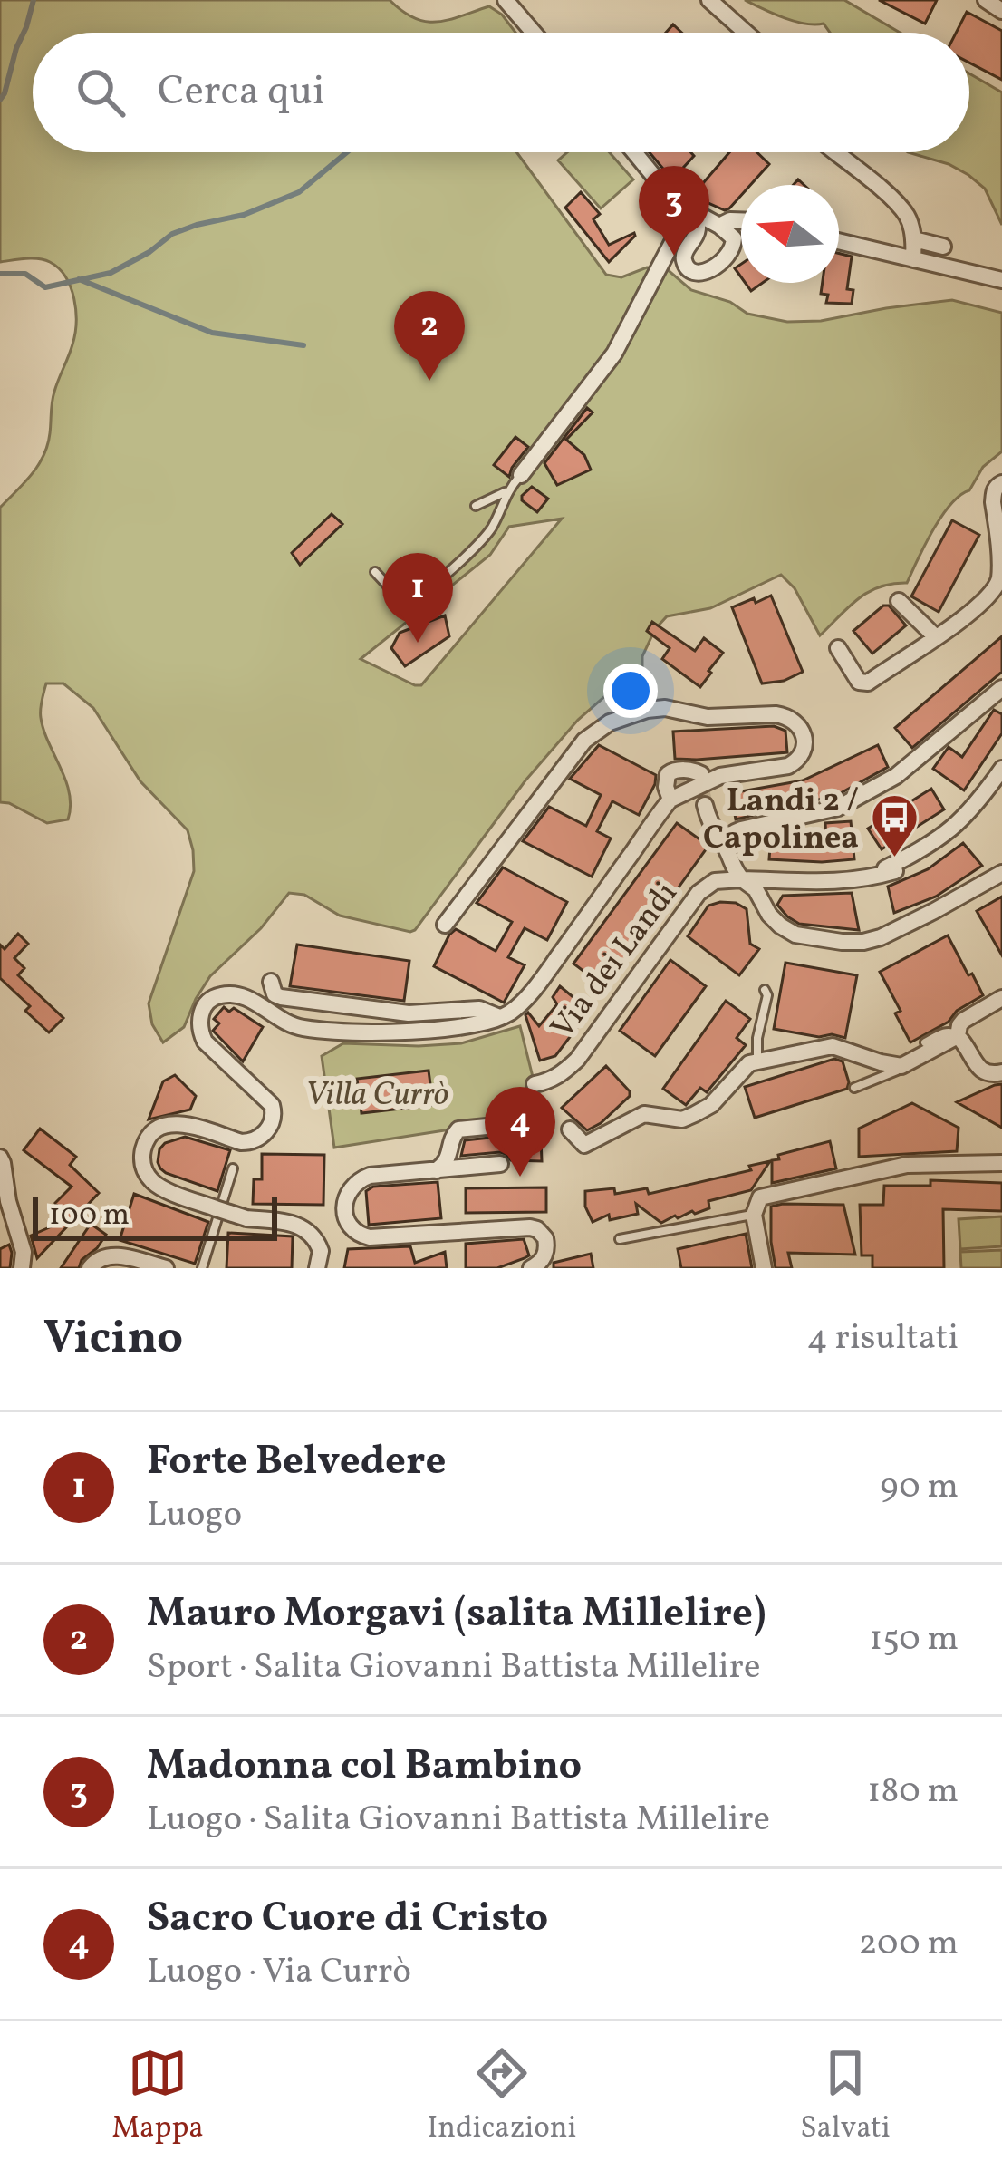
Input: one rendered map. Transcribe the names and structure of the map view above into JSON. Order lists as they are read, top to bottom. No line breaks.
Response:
{"streets":{"street":["Via dei Landi"]},"parks":["Villa Currò"],"places":{"bus stop":["Landi 2 / Capolinea"]},"scale_bar":"100 m","north":"left","page":{"search":"Cerca qui","pins":["3","2","1","4"],"scale":"100 m","heading":["Vicino","4 risultati"],"list":[{"mark":"1","name":"Forte Belvedere","note":"Luogo","value":"90 m"},{"mark":"2","name":"Mauro Morgavi (salita Millelire)","note":"Sport · Salita Giovanni Battista Millelire","value":"150 m"},{"mark":"3","name":"Madonna col Bambino","note":"Luogo · Salita Giovanni Battista Millelire","value":"180 m"},{"mark":"4","name":"Sacro Cuore di Cristo","note":"Luogo · Via Currò","value":"200 m"}],"nav":["Mappa","Indicazioni","Salvati"]}}
